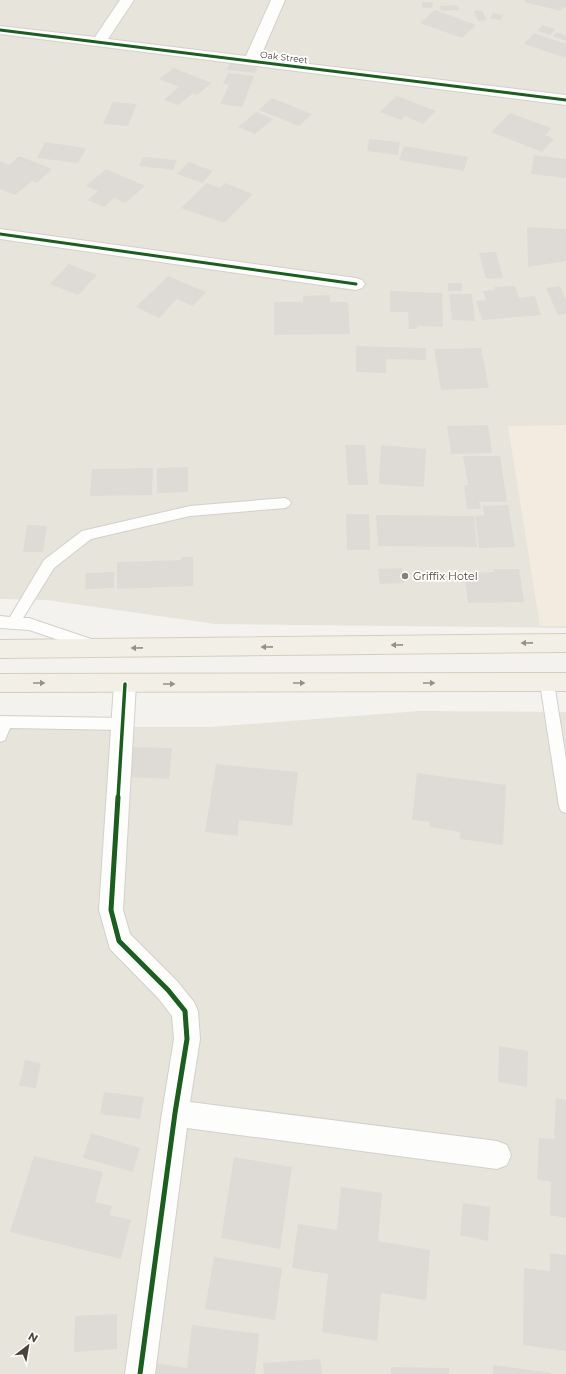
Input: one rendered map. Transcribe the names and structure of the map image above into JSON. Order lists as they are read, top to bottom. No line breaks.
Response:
{"streets":{"street":["Oak Street"]},"places":["Griffix Hotel"],"north":"top right"}
